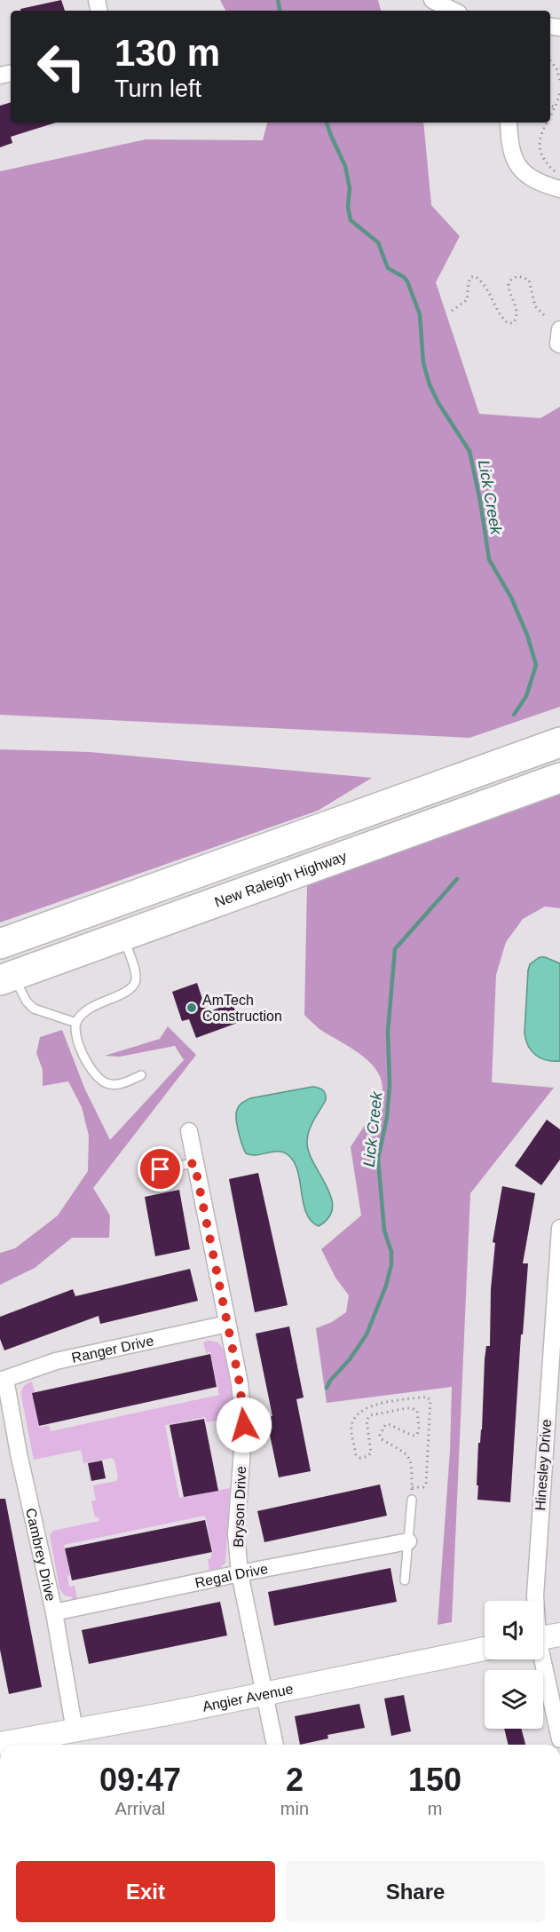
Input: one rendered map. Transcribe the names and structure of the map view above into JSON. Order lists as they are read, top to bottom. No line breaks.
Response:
{"streets":{"highway":["New Raleigh Highway"],"street":["Ranger Drive","Hinesley Drive","Bryson Drive","Cambrey Drive","Regal Drive","Angier Avenue"]},"crossings":[["Ranger Drive","Bryson Drive"],["Ranger Drive","Cambrey Drive"],["Bryson Drive","Regal Drive"],["Bryson Drive","Angier Avenue"],["Cambrey Drive","Regal Drive"],["Cambrey Drive","Angier Avenue"]],"water":["Lick Creek"],"places":["AmTech Construction"],"page":{"turn":["130 m","Turn left"],"eta":["09:47","Arrival","2","min","150","m"],"buttons":["Exit","Share"]}}
